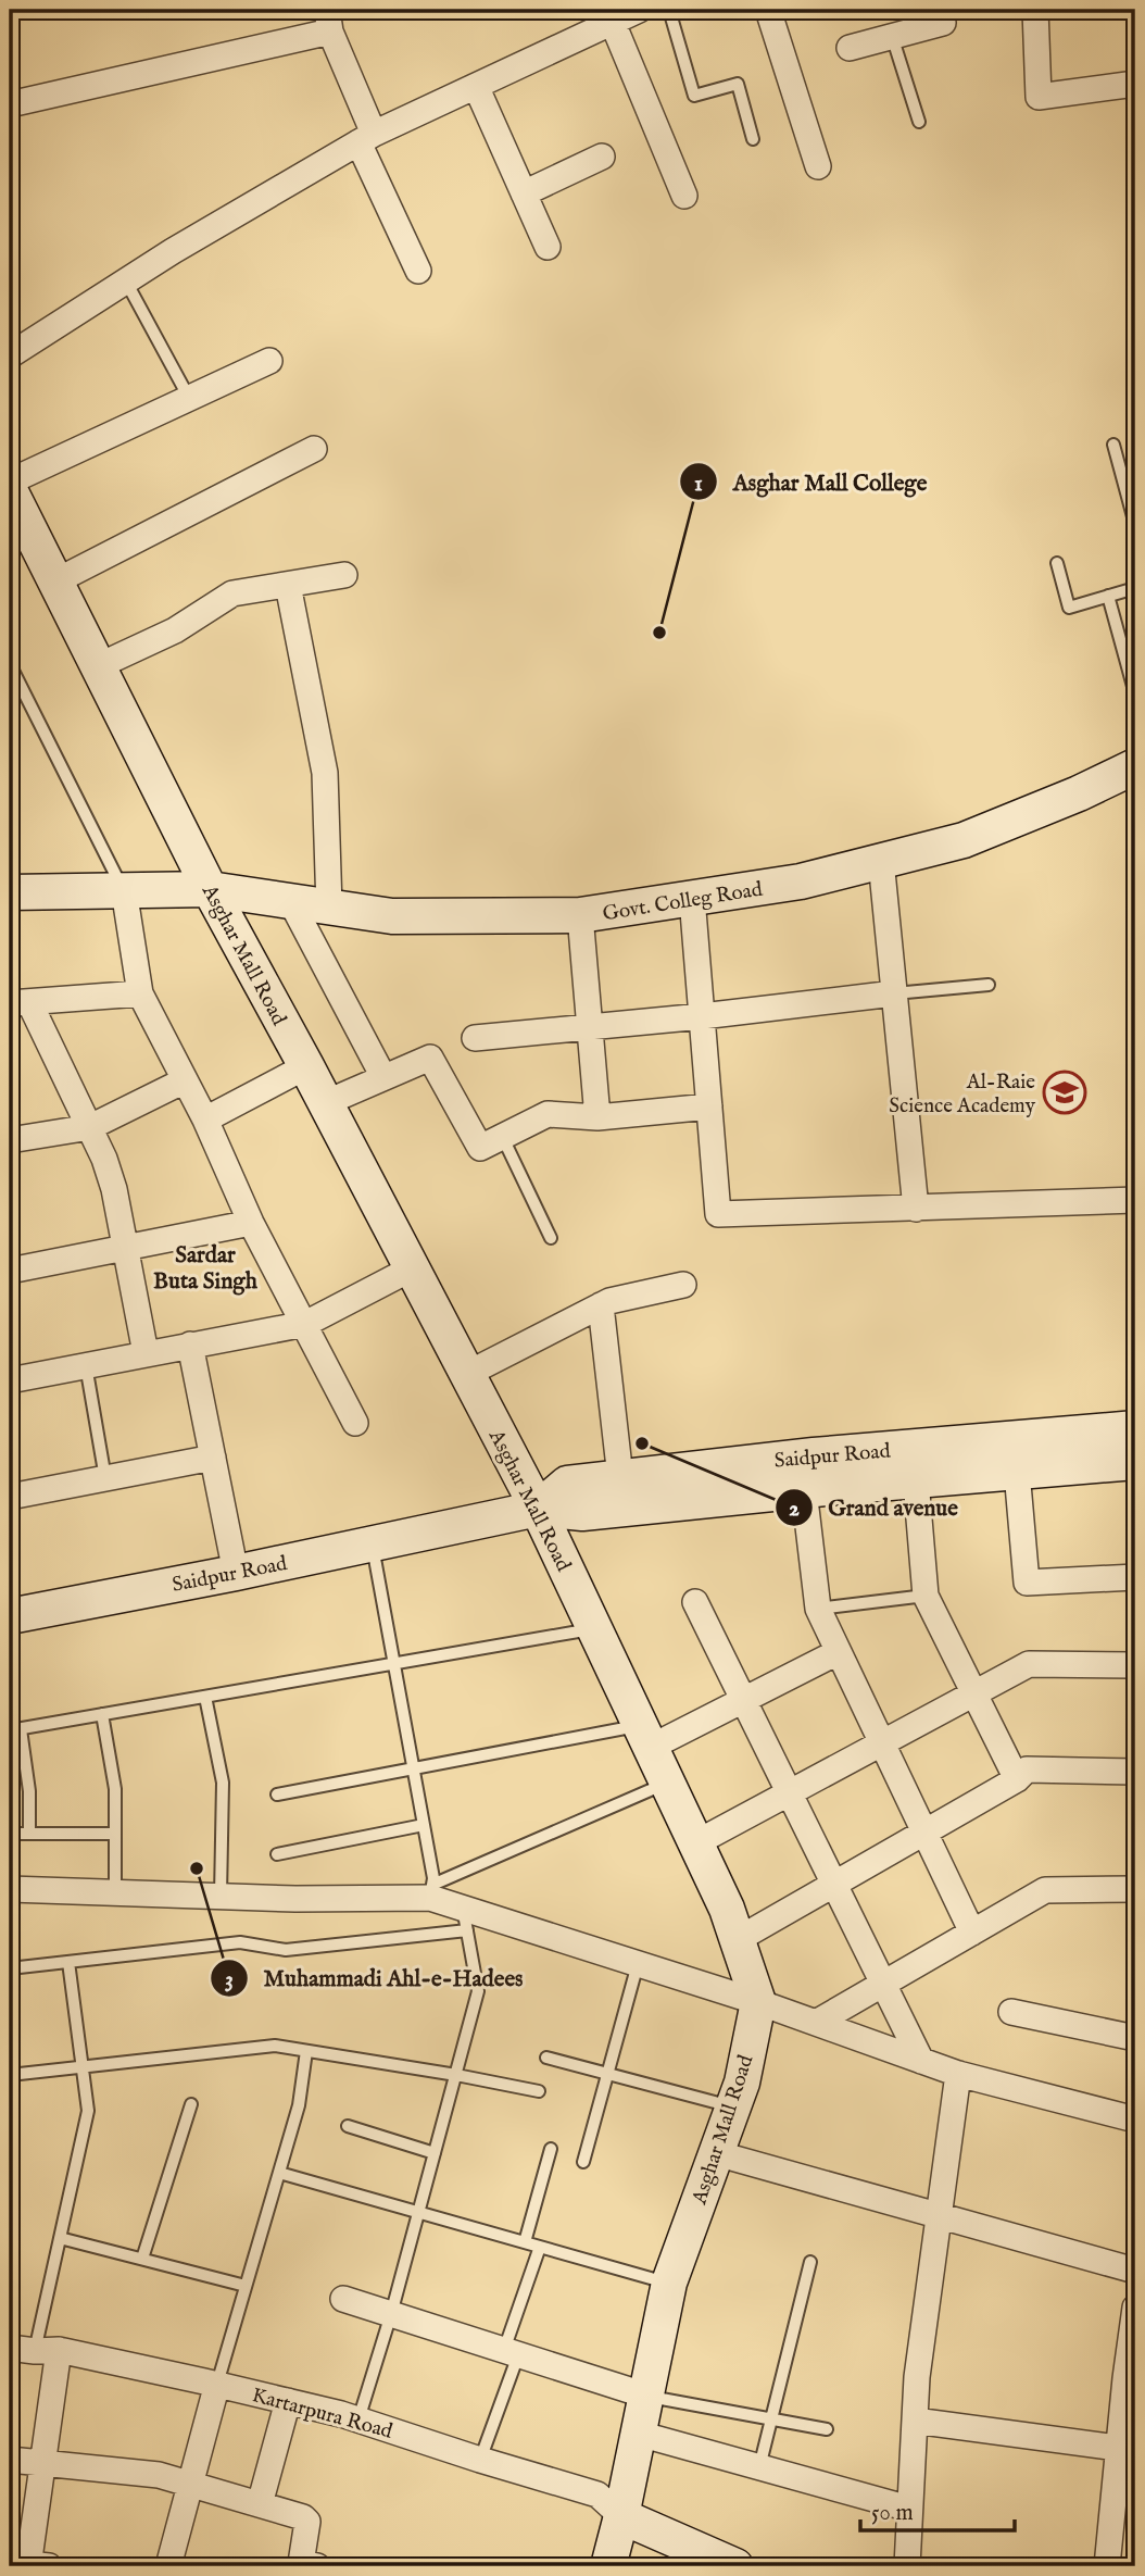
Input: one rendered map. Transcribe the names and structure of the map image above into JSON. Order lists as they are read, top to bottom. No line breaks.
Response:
{"streets":{"main road":["Govt. Colleg Road","Asghar Mall Road","Saidpur Road"],"street":["Kartarpura Road"]},"crossings":[["Govt. Colleg Road","Asghar Mall Road"],["Asghar Mall Road","Saidpur Road"],["Asghar Mall Road","Kartarpura Road"]],"districts":["Sardar Buta Singh"],"places":{"other":["Asghar Mall College","Grand avenue","Muhammadi Ahl-e-Hadees"],"school or university":["Al-Raie Science Academy"]},"scale_bar":"50 m"}
